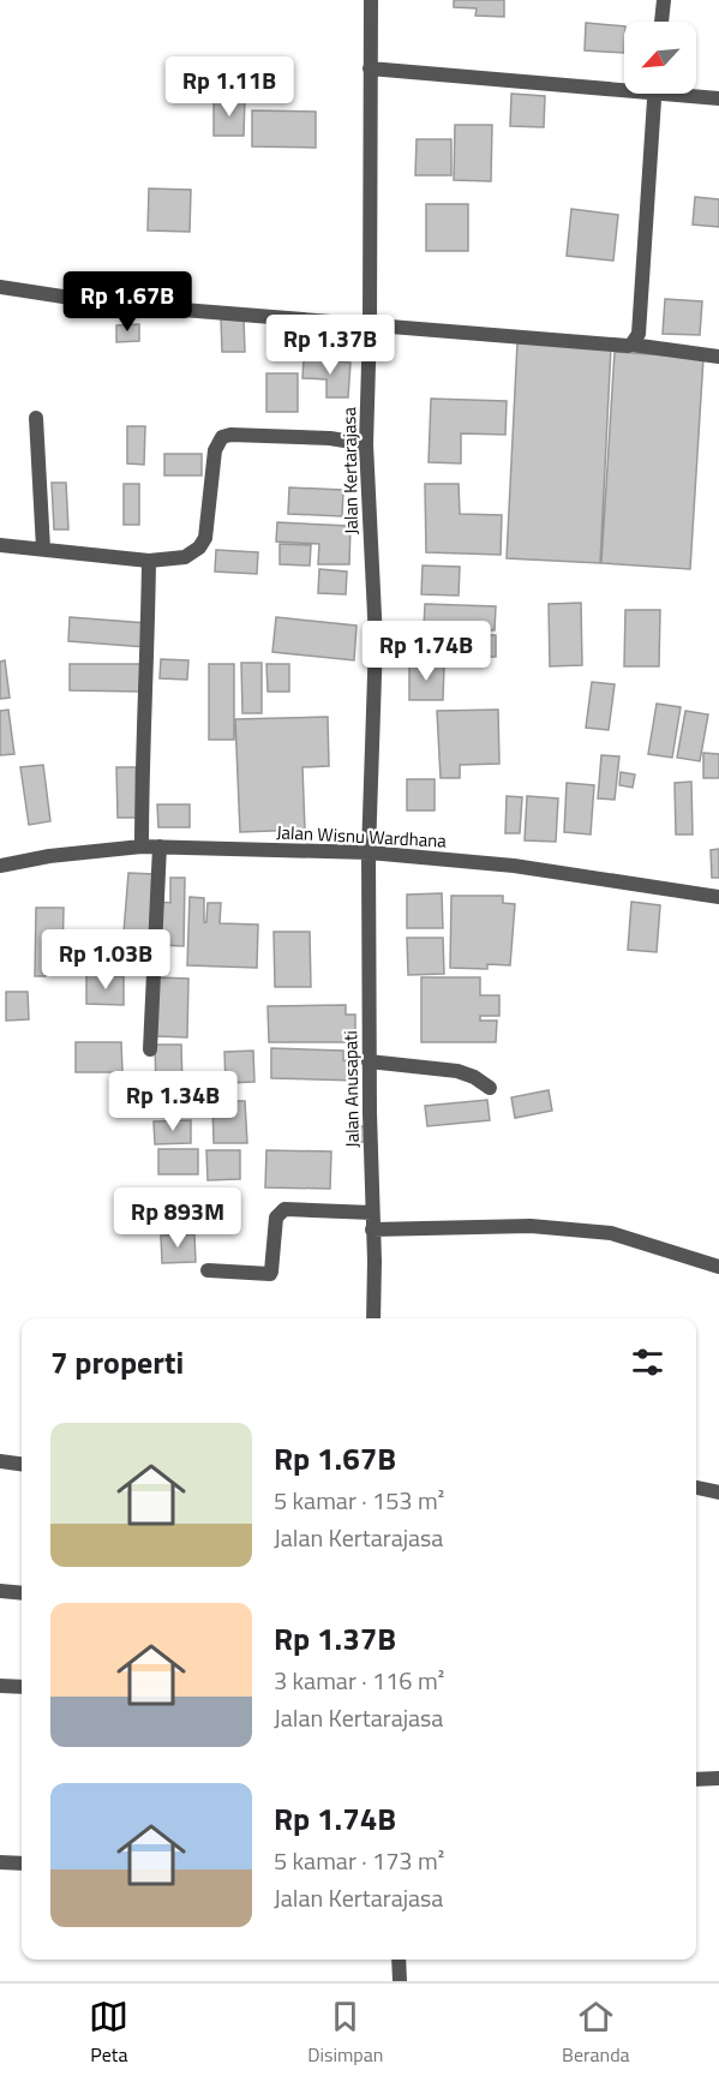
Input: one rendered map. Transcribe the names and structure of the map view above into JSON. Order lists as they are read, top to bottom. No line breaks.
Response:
{"streets":{"street":["Jalan Kertarajasa","Jalan Wisnu Wardhana","Jalan Anusapati"]},"crossings":[["Jalan Kertarajasa","Jalan Wisnu Wardhana"],["Jalan Kertarajasa","Jalan Anusapati"],["Jalan Wisnu Wardhana","Jalan Anusapati"]],"north":"bottom left","page":{"price":["Rp 1.11B","Rp 1.67B","Rp 1.37B","Rp 1.74B","Rp 1.03B","Rp 1.34B","Rp 893M"],"heading":"7 properti","list":[{"name":"Rp 1.67B","note":"5 kamar · 153 m² · Jalan Kertarajasa"},{"name":"Rp 1.37B","note":"3 kamar · 116 m² · Jalan Kertarajasa"},{"name":"Rp 1.74B","note":"5 kamar · 173 m² · Jalan Kertarajasa"}],"tabs":["Peta","Disimpan","Beranda"]}}
